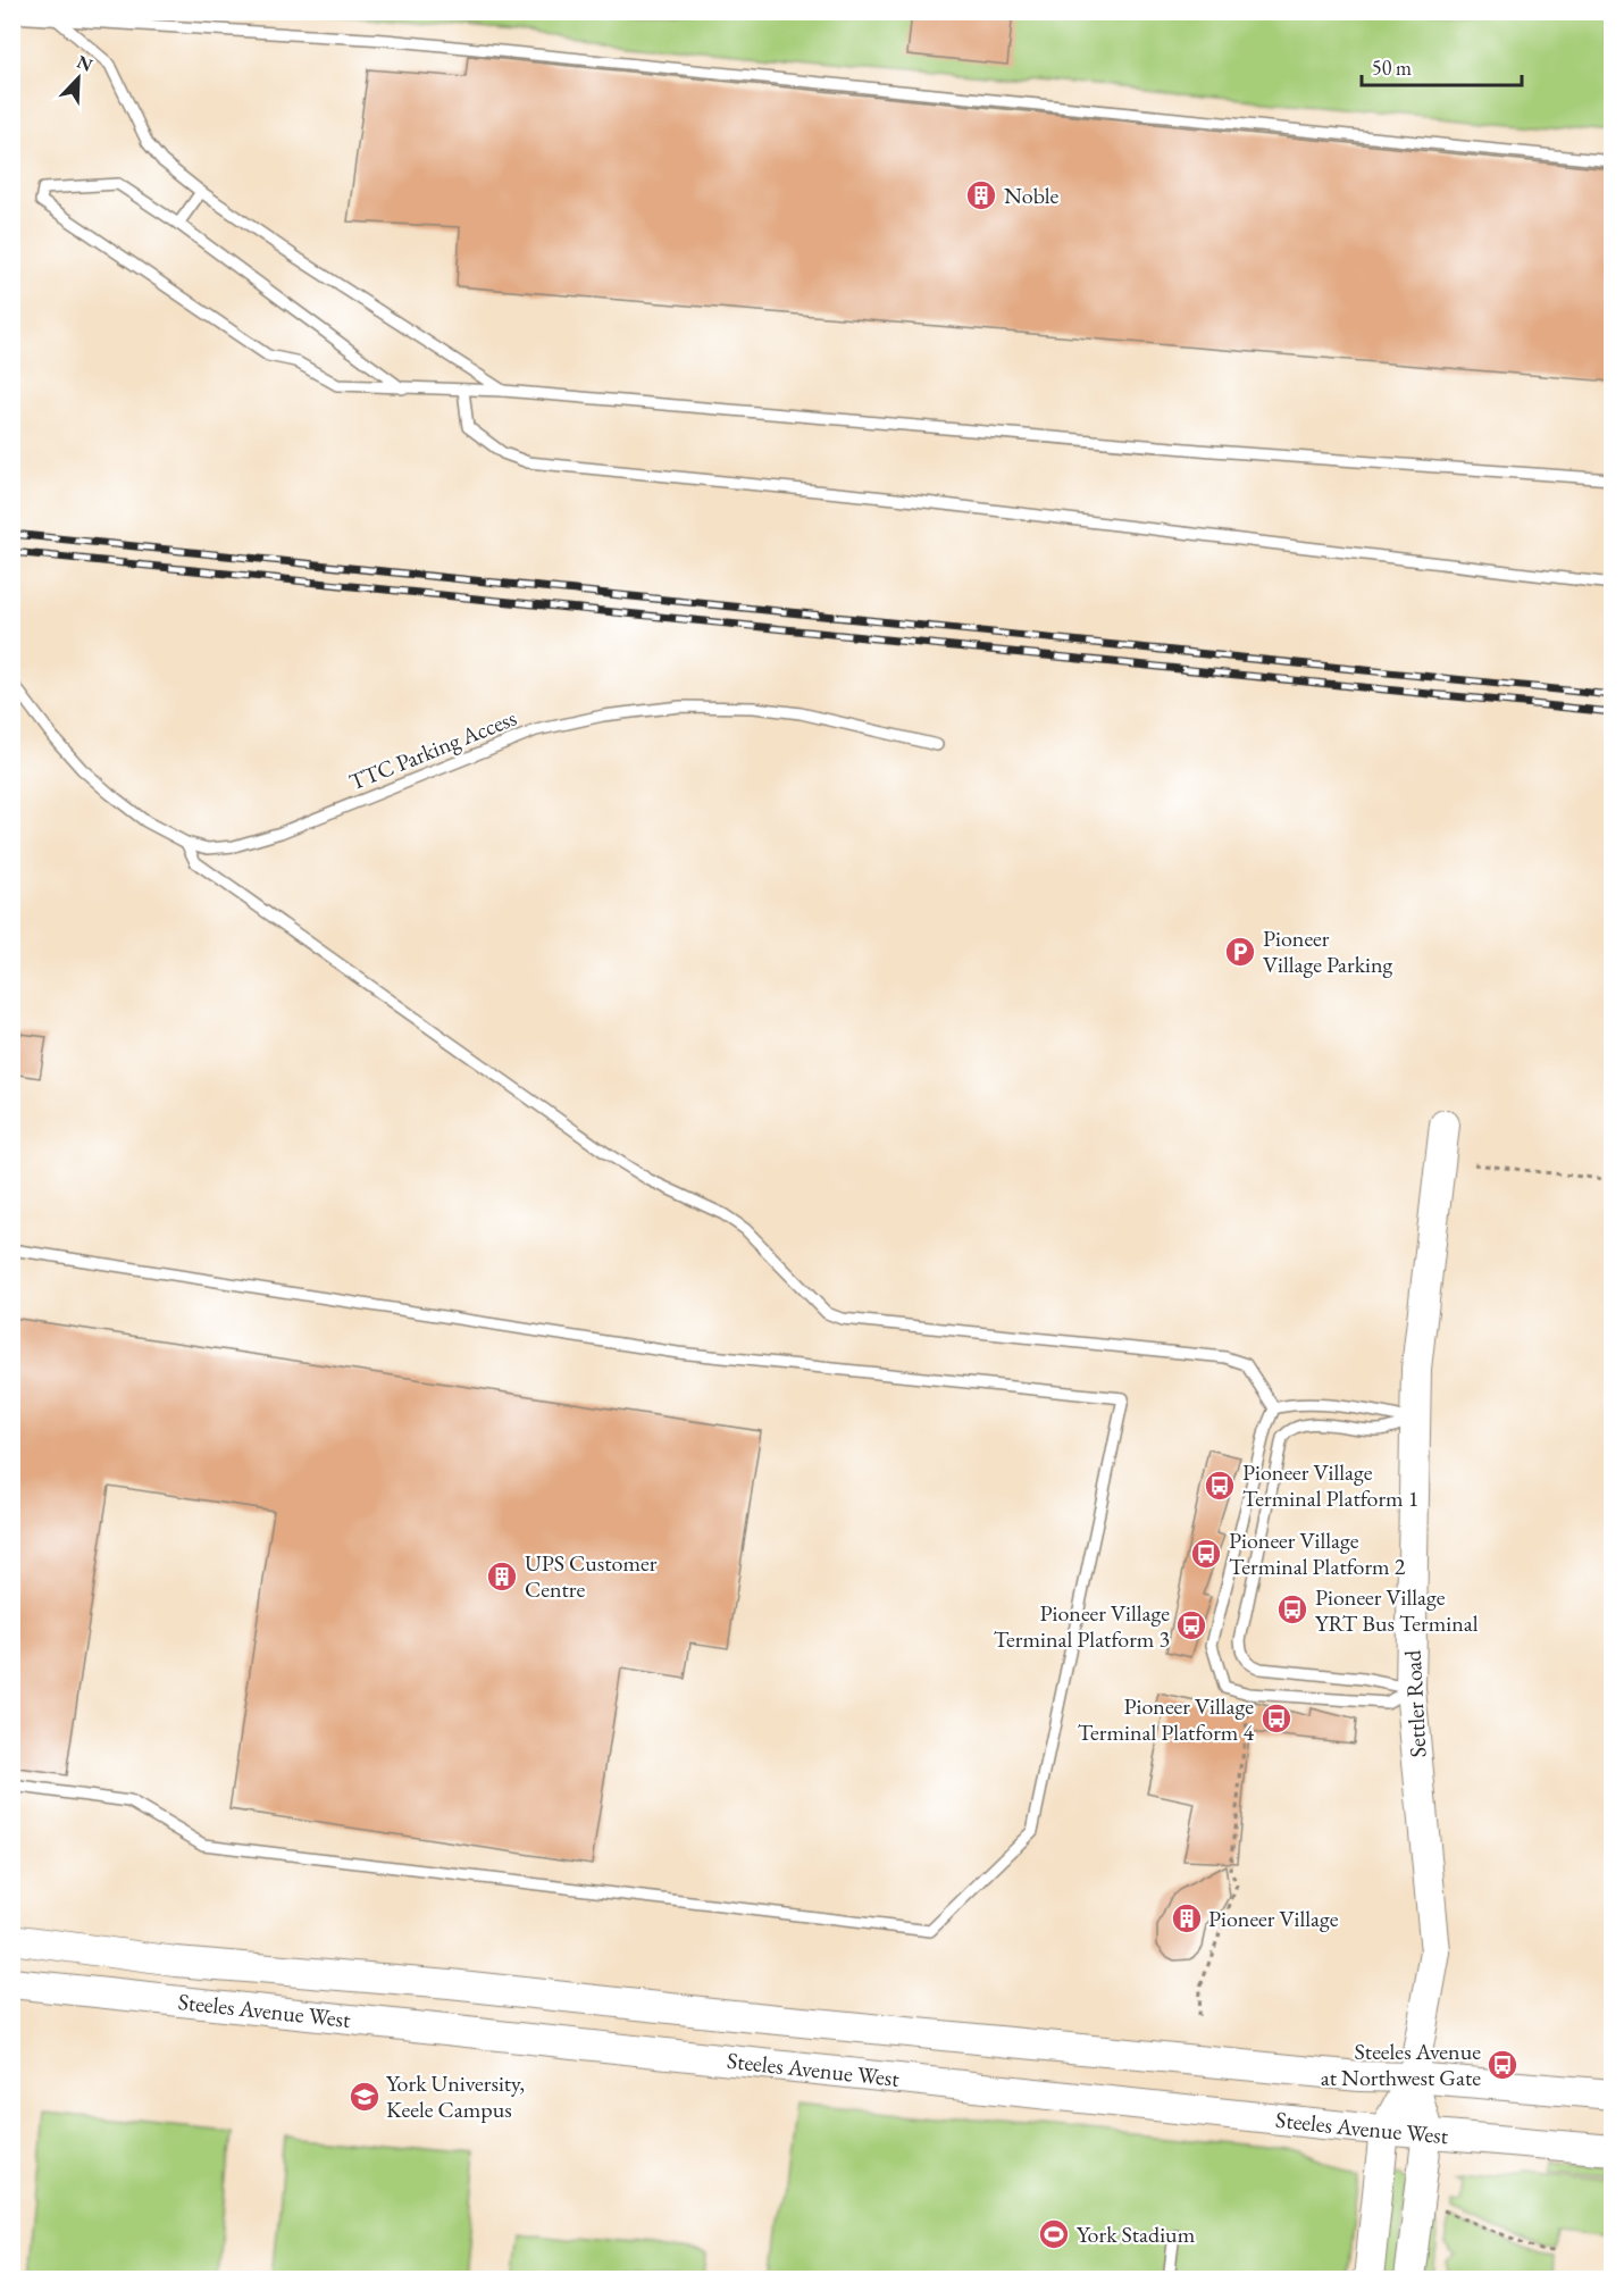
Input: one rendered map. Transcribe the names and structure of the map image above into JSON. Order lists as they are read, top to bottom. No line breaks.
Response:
{"streets":{"main road":["Settler Road","Steeles Avenue West"],"lane":["TTC Parking Access"]},"crossings":[["Settler Road","Steeles Avenue West"]],"places":{"building":["Noble","UPS Customer Centre","Pioneer Village"],"parking":["Pioneer Village Parking"],"bus stop":["Pioneer Village Terminal Platform 1","Pioneer Village Terminal Platform 2","Pioneer Village YRT Bus Terminal","Pioneer Village Terminal Platform 3","Pioneer Village Terminal Platform 4","Steeles Avenue at Northwest Gate"],"school or university":["York University, Keele Campus"],"sports":["York Stadium"]},"scale_bar":"50 m","north":"top right"}
